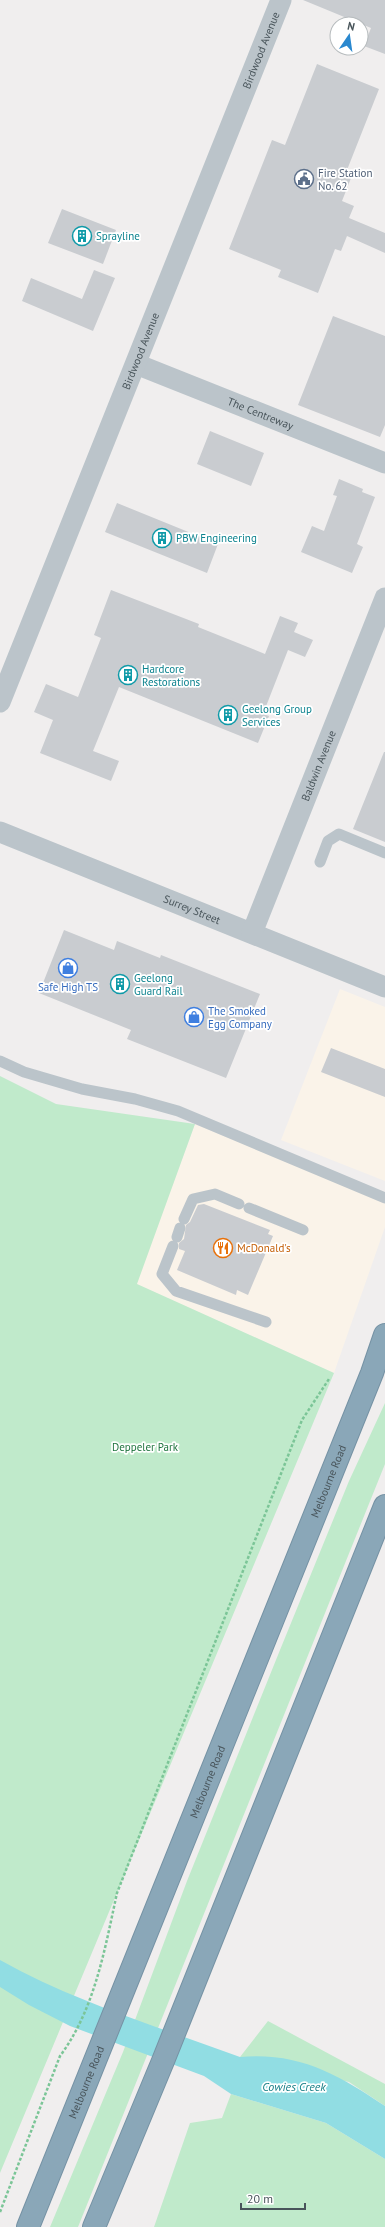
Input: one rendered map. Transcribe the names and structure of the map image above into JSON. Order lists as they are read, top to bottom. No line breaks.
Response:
{"streets":{"highway":["Melbourne Road"],"street":["Birdwood Avenue","The Centreway","Baldwin Avenue","Surrey Street"]},"crossings":[["Birdwood Avenue","The Centreway"],["Baldwin Avenue","Surrey Street"]],"water":["Cowies Creek"],"parks":["Deppeler Park"],"places":{"public building":["Fire Station No. 62"],"building":["Sprayline","PBW Engineering","Hardcore Restorations","Geelong Group Services","Geelong Guard Rail"],"shop":["Safe High TS","The Smoked Egg Company"],"restaurant":["McDonald's"]},"scale_bar":"20 m","north":"top"}
